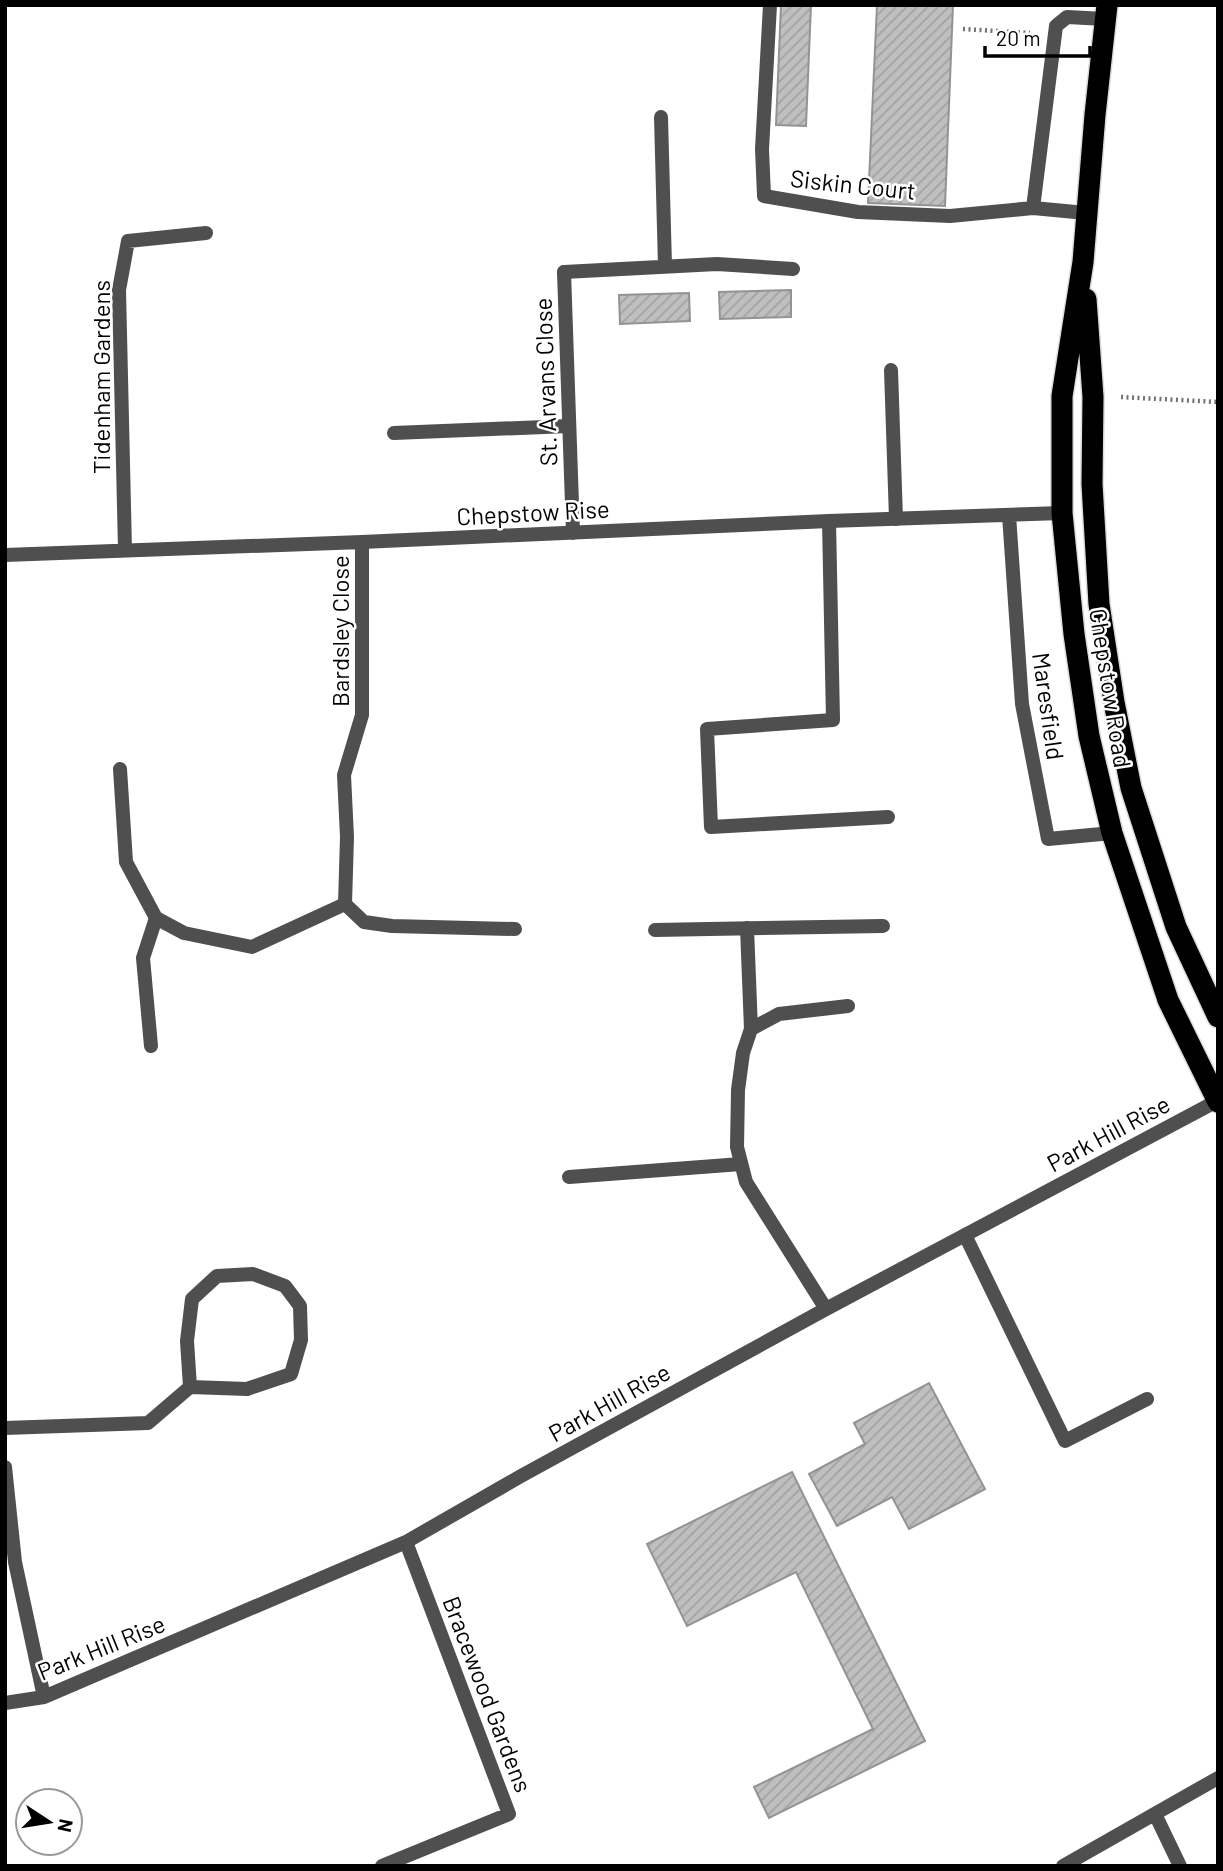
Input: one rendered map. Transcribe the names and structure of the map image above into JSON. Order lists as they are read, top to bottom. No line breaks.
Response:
{"streets":{"highway":["Chepstow Road"],"street":["Siskin Court","Tidenham Gardens","St. Arvans Close","Chepstow Rise","Bardsley Close","Maresfield","Park Hill Rise","Bracewood Gardens"]},"crossings":[["Siskin Court","Chepstow Road"],["Tidenham Gardens","Chepstow Rise"],["St. Arvans Close","Chepstow Rise"],["Chepstow Rise","Bardsley Close"],["Chepstow Rise","Chepstow Road"],["Chepstow Rise","Maresfield"],["Chepstow Road","Maresfield"],["Chepstow Road","Park Hill Rise"],["Park Hill Rise","Bracewood Gardens"]],"scale_bar":"20 m","north":"right"}
